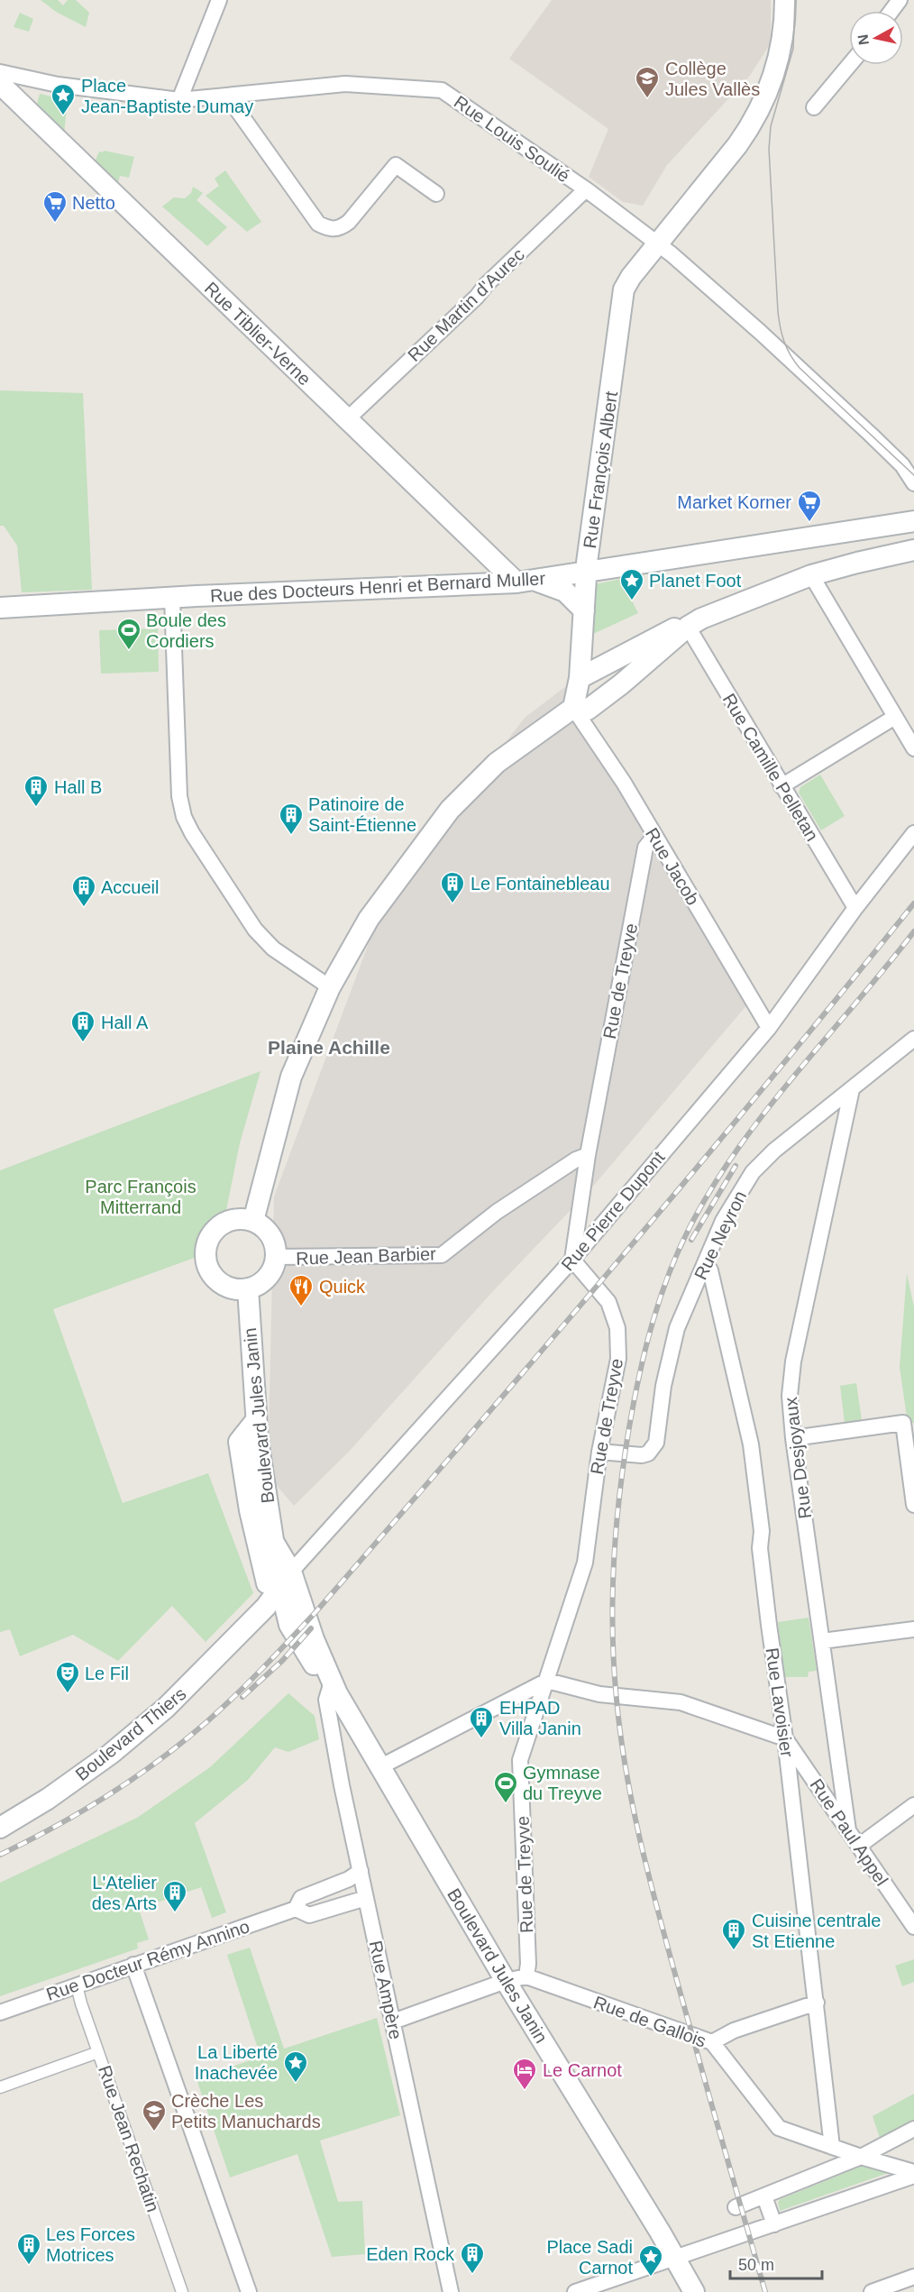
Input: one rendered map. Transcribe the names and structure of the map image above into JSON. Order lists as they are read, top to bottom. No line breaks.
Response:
{"streets":{"main road":["Rue Tiblier-Verne","Rue François Albert","Rue des Docteurs Henri et Bernard Muller","Boulevard Jules Janin","Boulevard Thiers"],"street":["Rue Louis Soulié","Rue Martin d'Aurec","Rue Camille Pelletan","Rue Jacob","Rue de Treyve","Rue Pierre Dupont","Rue Neyron","Rue Jean Barbier","Rue Desjoyaux","Rue Lavoisier","Rue Paul Appel","Rue Docteur Rémy Annino","Rue Ampère","Rue de Gallois","Rue Jean Rechatin"]},"crossings":[["Rue Louis Soulié","Rue Martin d'Aurec"],["Rue Louis Soulié","Rue François Albert"],["Rue Martin d'Aurec","Rue Tiblier-Verne"],["Rue Tiblier-Verne","Rue des Docteurs Henri et Bernard Muller"],["Rue François Albert","Rue des Docteurs Henri et Bernard Muller"],["Rue François Albert","Rue Jacob"],["Rue Camille Pelletan","Rue Pierre Dupont"],["Rue Jacob","Rue de Treyve"],["Rue Jacob","Rue Pierre Dupont"],["Rue de Treyve","Rue Pierre Dupont"],["Rue de Treyve","Rue Neyron"],["Rue de Treyve","Rue Jean Barbier"],["Rue de Treyve","Rue de Gallois"],["Rue Pierre Dupont","Boulevard Jules Janin"],["Rue Pierre Dupont","Boulevard Thiers"],["Rue Neyron","Rue Desjoyaux"],["Rue Neyron","Rue Lavoisier"],["Rue Jean Barbier","Boulevard Jules Janin"],["Boulevard Jules Janin","Boulevard Thiers"],["Boulevard Jules Janin","Rue Ampère"],["Rue Desjoyaux","Rue Paul Appel"],["Rue Lavoisier","Rue Paul Appel"],["Rue Lavoisier","Rue de Gallois"],["Rue Docteur Rémy Annino","Rue Ampère"],["Rue Docteur Rémy Annino","Rue Jean Rechatin"]],"districts":["Plaine Achille"],"parks":["Parc François Mitterrand"],"places":{"school or university":["Collège Jules Vallès","Crèche Les Petits Manuchards"],"place":["Place Jean-Baptiste Dumay","Planet Foot","La Liberté Inachevée","Place Sadi Carnot"],"supermarket":["Netto","Market Korner"],"sports":["Boule des Cordiers","Gymnase du Treyve"],"building":["Hall B","Patinoire de Saint-Étienne","Le Fontainebleau","Accueil","Hall A","EHPAD Villa Janin","L'Atelier des Arts","Cuisine centrale St Etienne","Les Forces Motrices","Eden Rock"],"restaurant":["Quick"],"theatre":["Le Fil"],"hotel":["Le Carnot"]},"scale_bar":"50 m","north":"left"}
